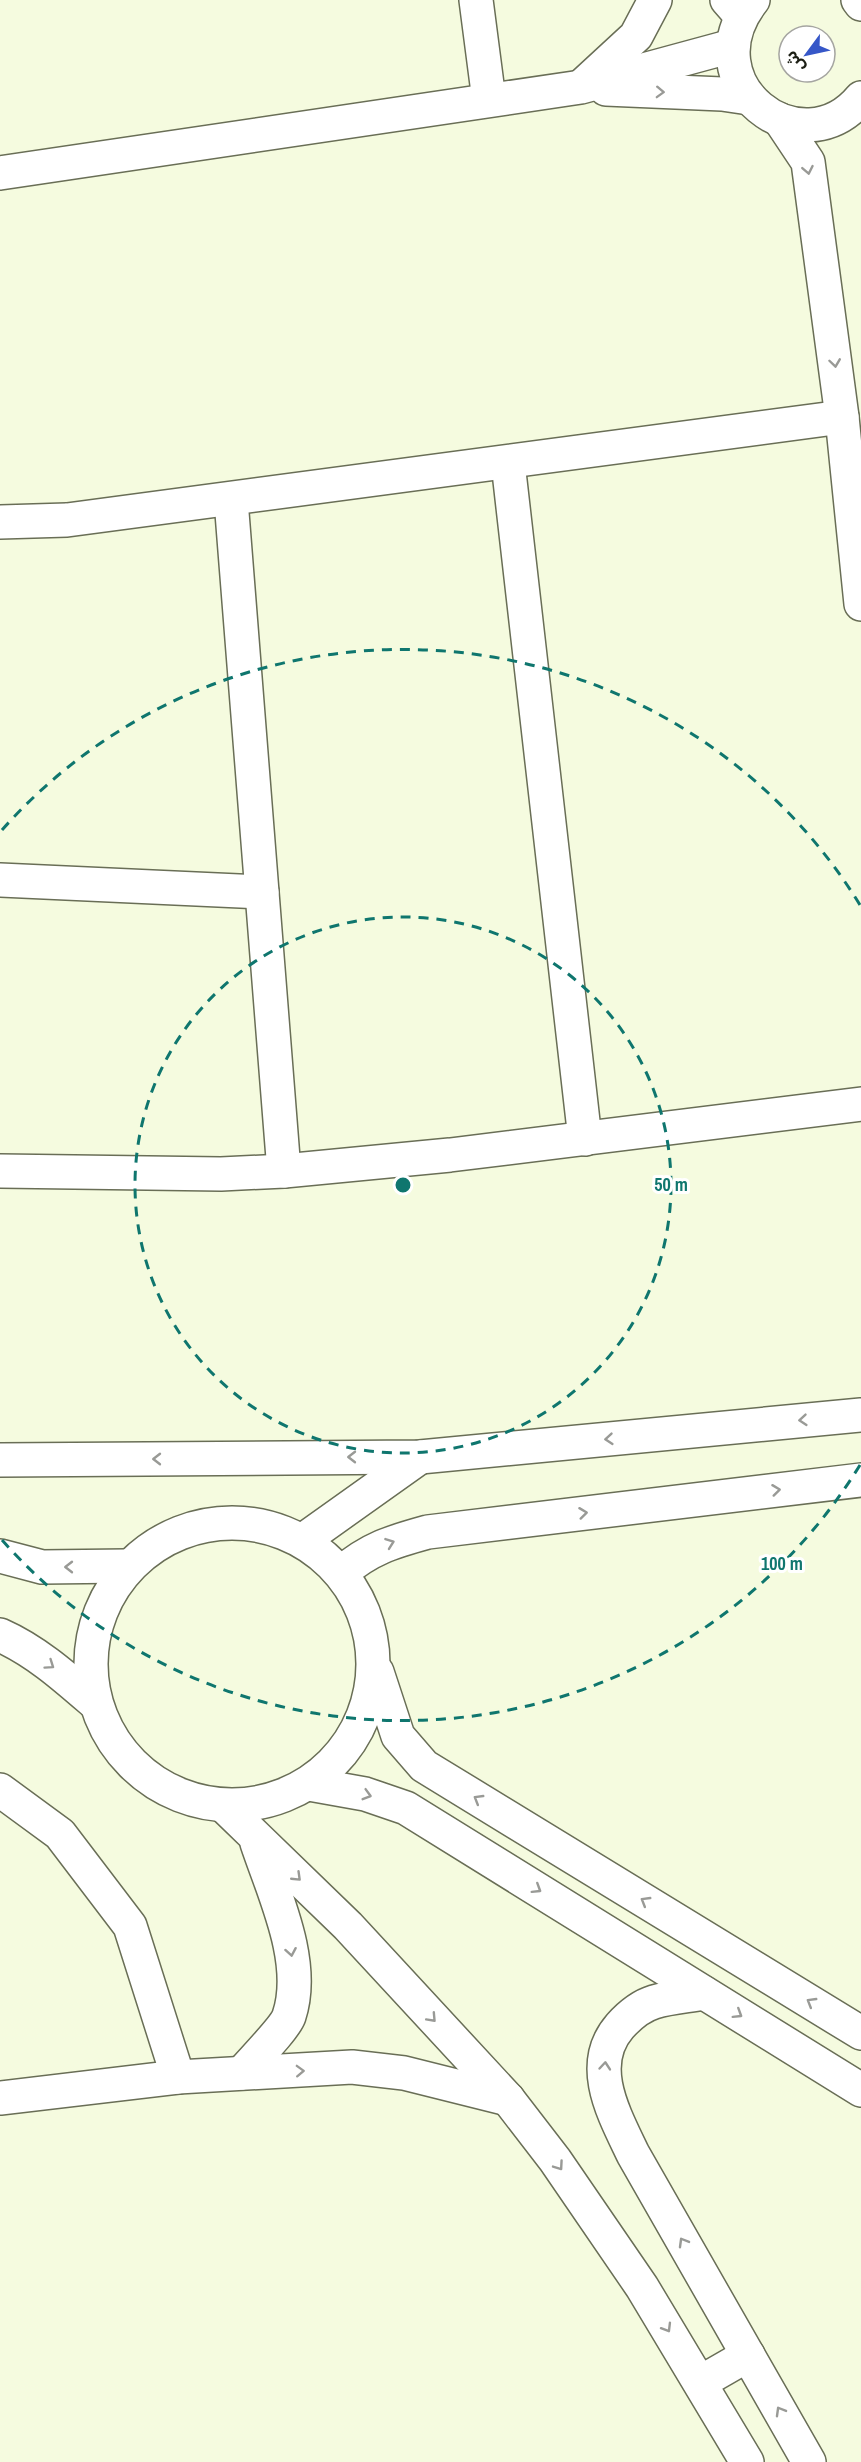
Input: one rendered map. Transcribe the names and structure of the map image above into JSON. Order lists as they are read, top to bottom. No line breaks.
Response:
{"north":"bottom left","rings":["50 m","100 m"]}
